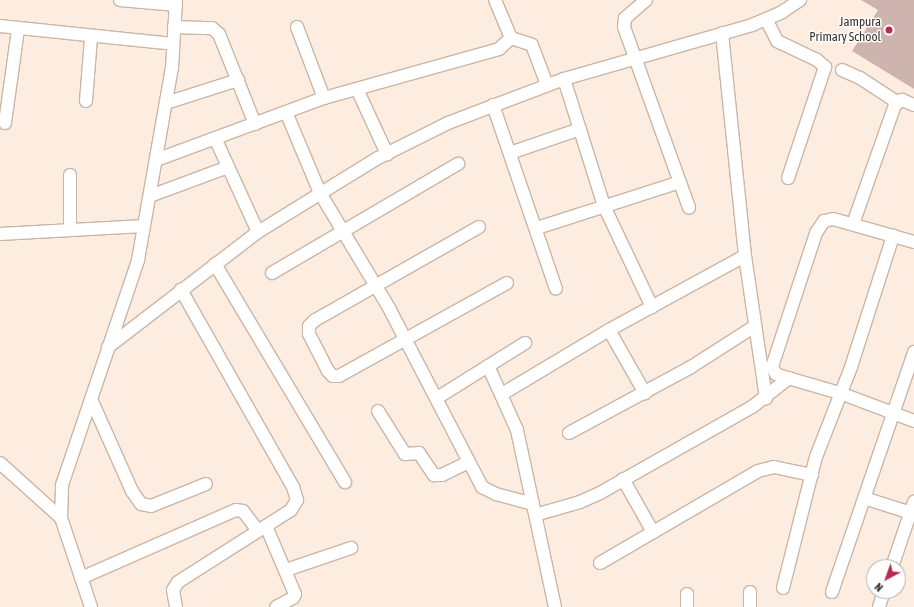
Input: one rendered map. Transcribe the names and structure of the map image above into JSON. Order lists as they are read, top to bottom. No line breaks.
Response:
{"places":["Jampura Primary School"],"north":"bottom left"}
